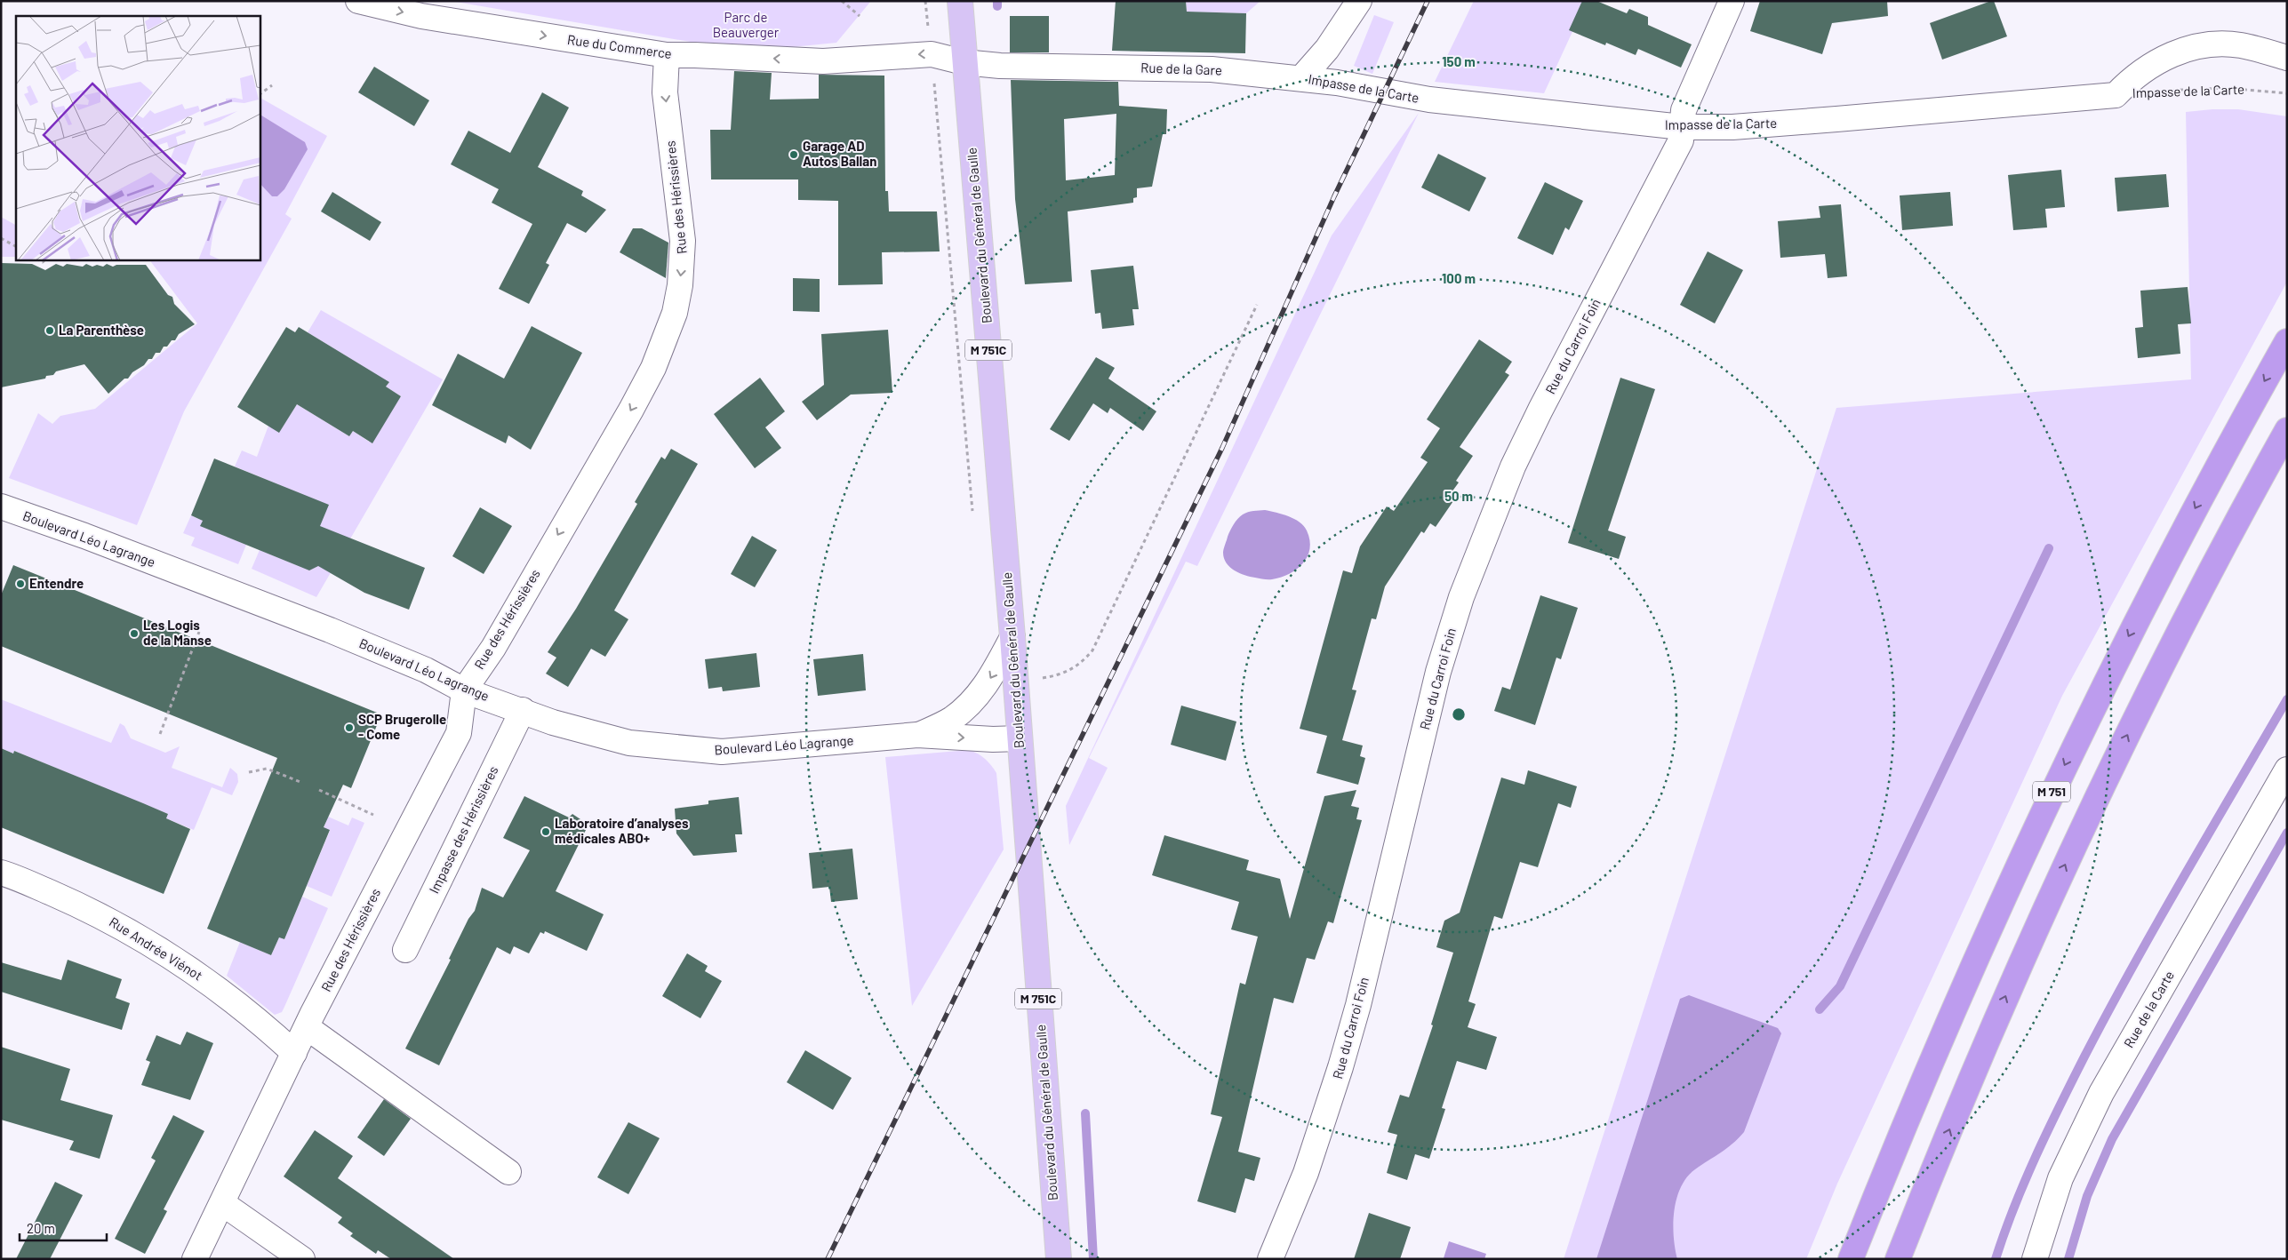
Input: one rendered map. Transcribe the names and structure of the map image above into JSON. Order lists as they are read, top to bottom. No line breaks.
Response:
{"streets":{"highway":["M 751"],"main road":["Boulevard du Général de Gaulle","M 751C"],"street":["Rue du Commerce","Rue de la Gare","Impasse de la Carte","Rue des Hérissières","Rue du Carroi Foin","Boulevard Léo Lagrange","Impasse des Hérissières","Rue Andrée Viénot","Rue de la Carte"]},"crossings":[["Rue du Commerce","Rue de la Gare"],["Rue du Commerce","Rue des Hérissières"],["Rue du Commerce","Boulevard du Général de Gaulle"],["Rue du Commerce","M 751C"],["Rue de la Gare","Impasse de la Carte"],["Rue de la Gare","Boulevard du Général de Gaulle"],["Rue de la Gare","M 751C"],["Impasse de la Carte","Rue du Carroi Foin"],["Rue des Hérissières","Boulevard Léo Lagrange"],["Rue des Hérissières","Rue Andrée Viénot"],["Boulevard du Général de Gaulle","M 751C"],["Boulevard du Général de Gaulle","Boulevard Léo Lagrange"],["Boulevard Léo Lagrange","Impasse des Hérissières"]],"one_way":["Rue des Hérissières"],"parks":["Parc de Beauverger"],"places":["Garage AD Autos Ballan","La Parenthèse","Entendre","Les Logis de la Manse","SCP Brugerolle - Come","Laboratoire d’analyses médicales ABO+"],"scale_bar":"20 m","rings":["150 m","100 m","50 m"]}
